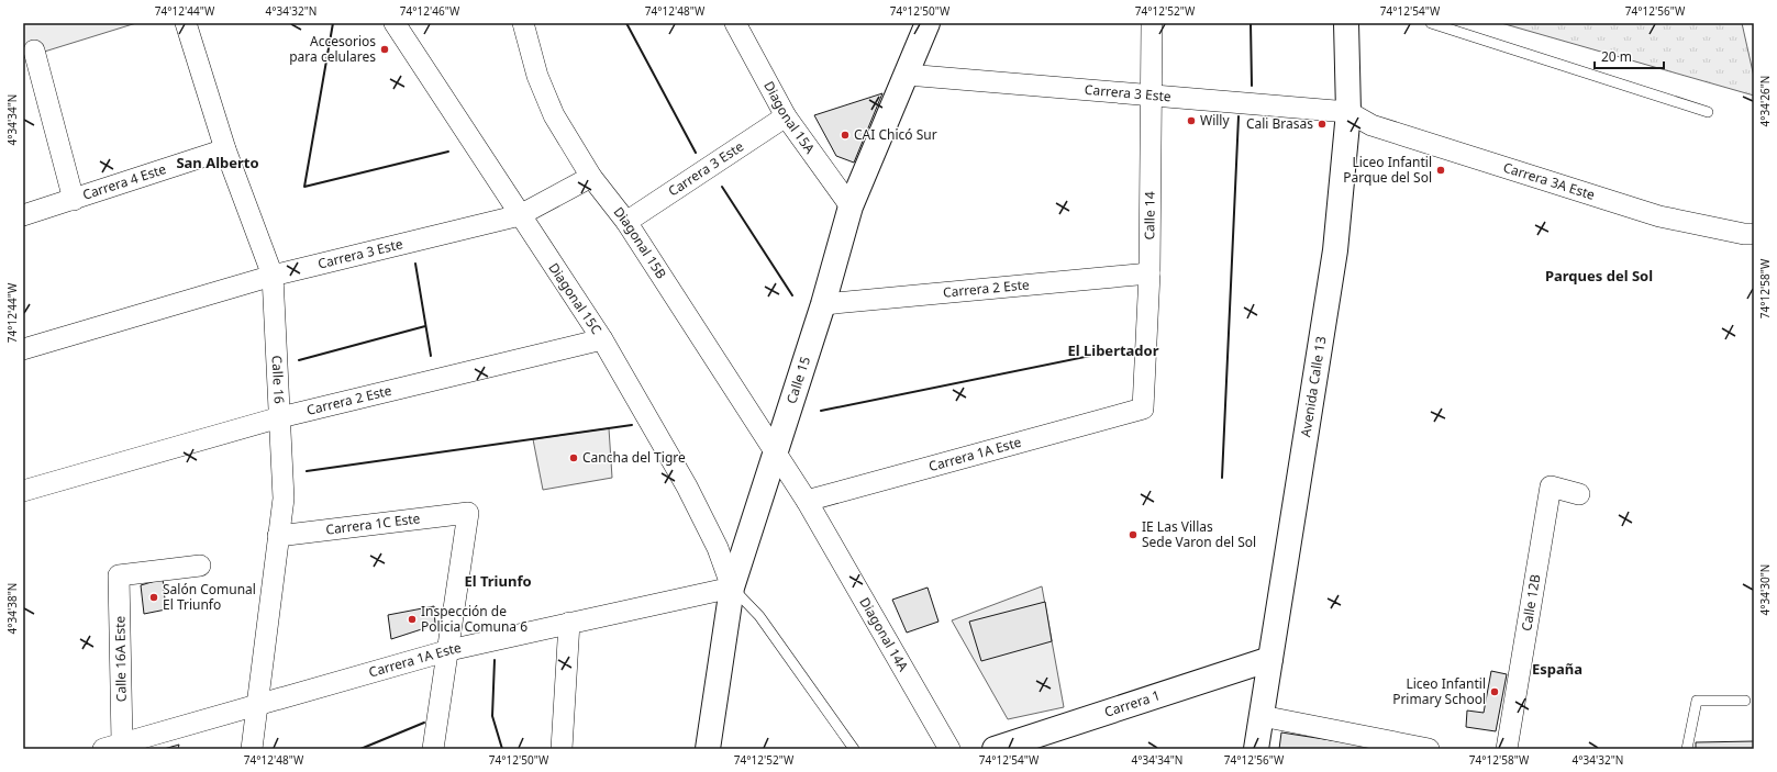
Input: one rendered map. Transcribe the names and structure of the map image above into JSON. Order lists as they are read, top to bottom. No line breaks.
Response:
{"streets":{"street":["Carrera 3 Este","Diagonal 15A","Carrera 3A Este","Carrera 4 Este","Calle 14","Diagonal 15B","Carrera 2 Este","Diagonal 15C","Calle 16","Calle 15","Avenida Calle 13","Carrera 1A Este","Carrera 1C Este","Calle 12B","Diagonal 14A","Calle 16A Este","Carrera 1"]},"crossings":[["Carrera 3 Este","Diagonal 15A"],["Carrera 3 Este","Carrera 3A Este"],["Carrera 3 Este","Calle 14"],["Carrera 3 Este","Diagonal 15B"],["Carrera 3 Este","Diagonal 15C"],["Carrera 3 Este","Calle 16"],["Carrera 3 Este","Calle 15"],["Carrera 3 Este","Avenida Calle 13"],["Diagonal 15A","Calle 15"],["Carrera 3A Este","Avenida Calle 13"],["Carrera 4 Este","Calle 16"],["Calle 14","Carrera 2 Este"],["Calle 14","Carrera 1A Este"],["Diagonal 15B","Calle 15"],["Diagonal 15B","Diagonal 14A"],["Carrera 2 Este","Diagonal 15C"],["Carrera 2 Este","Calle 16"],["Carrera 2 Este","Calle 15"],["Diagonal 15C","Calle 15"],["Diagonal 15C","Carrera 1A Este"],["Calle 16","Carrera 1A Este"],["Calle 16","Carrera 1C Este"],["Calle 15","Carrera 1A Este"],["Calle 15","Diagonal 14A"],["Avenida Calle 13","Carrera 1"],["Carrera 1A Este","Carrera 1C Este"],["Carrera 1A Este","Diagonal 14A"],["Carrera 1A Este","Calle 16A Este"]],"districts":["San Alberto","Parques del Sol","El Libertador","El Triunfo","España"],"places":["Accesorios para celulares","Willy","Cali Brasas","CAI Chicó Sur","Liceo Infantil Parque del Sol","Cancha del Tigre","IE Las Villas Sede Varon del Sol","Salón Comunal El Triunfo","Inspección de Policia Comuna 6","Liceo Infantil Primary School"],"scale_bar":"20 m","coordinates":["74°12'44\"W","4°34'32\"N","74°12'46\"W","74°12'48\"W","74°12'50\"W","74°12'52\"W","74°12'54\"W","74°12'56\"W","4°34'26\"N","4°34'34\"N","74°12'58\"W","4°34'30\"N","4°34'38\"N"]}
